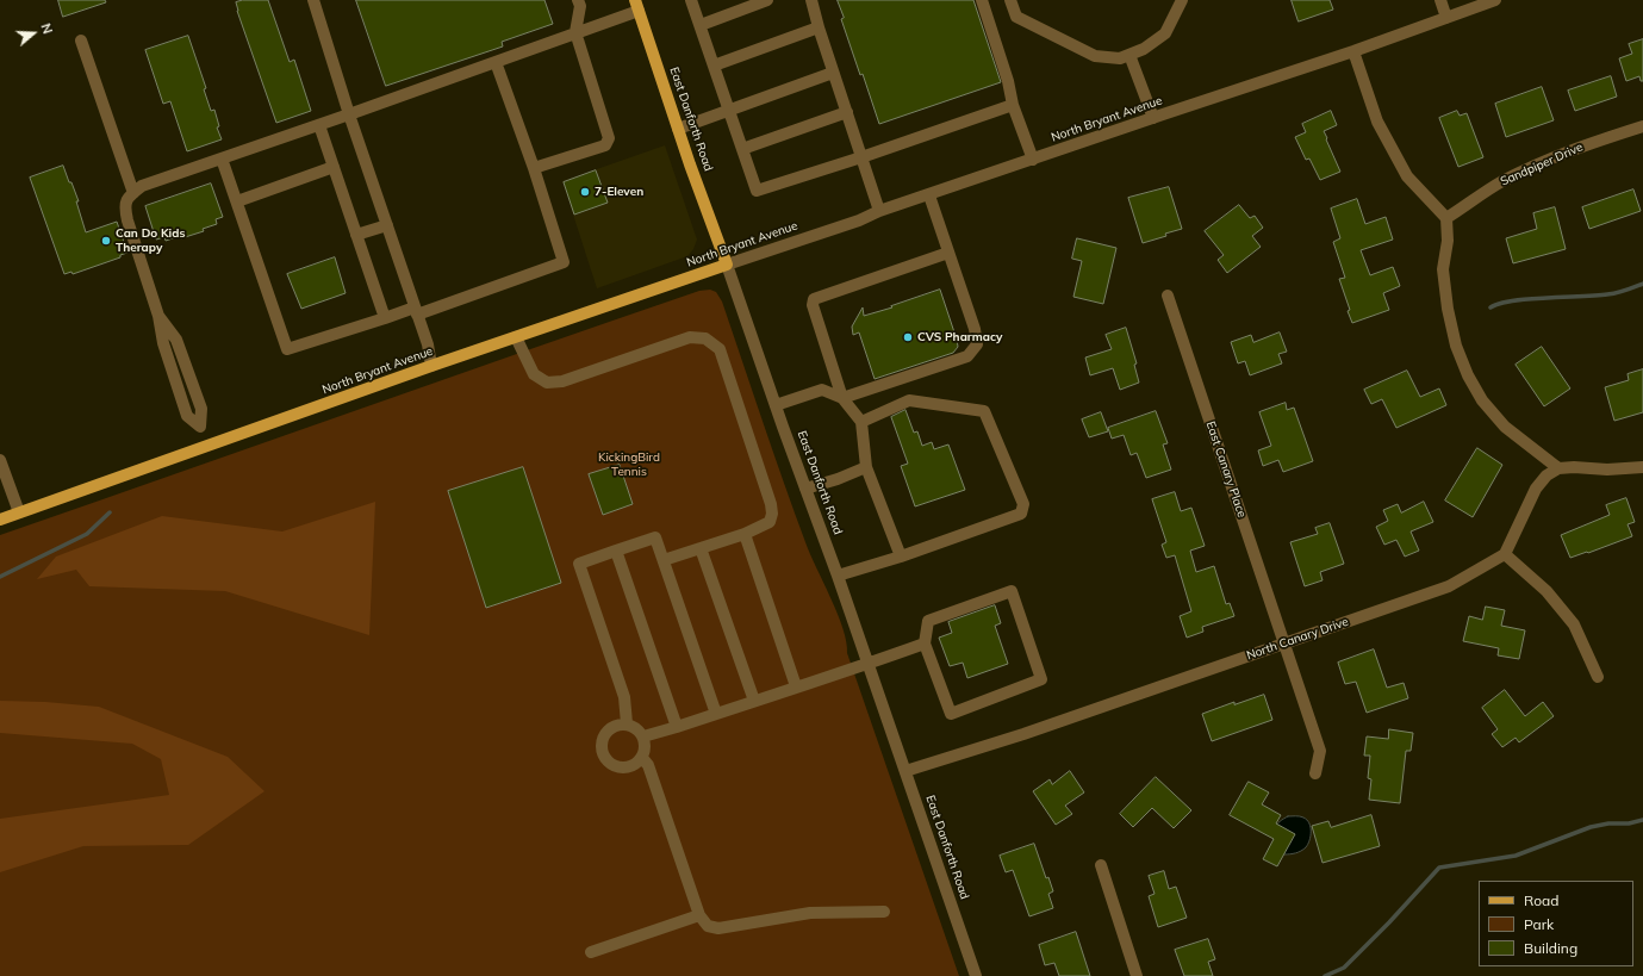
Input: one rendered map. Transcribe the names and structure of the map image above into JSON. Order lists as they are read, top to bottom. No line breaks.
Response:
{"streets":{"main road":["East Danforth Road","North Bryant Avenue"],"street":["Sandpiper Drive","East Canary Place","North Canary Drive"]},"crossings":[["East Danforth Road","North Bryant Avenue"],["East Danforth Road","North Canary Drive"],["East Canary Place","North Canary Drive"]],"parks":["KickingBird Tennis"],"places":["7-Eleven","Can Do Kids Therapy","CVS Pharmacy"],"legend":["Road","Park","Building"],"north":"right"}
